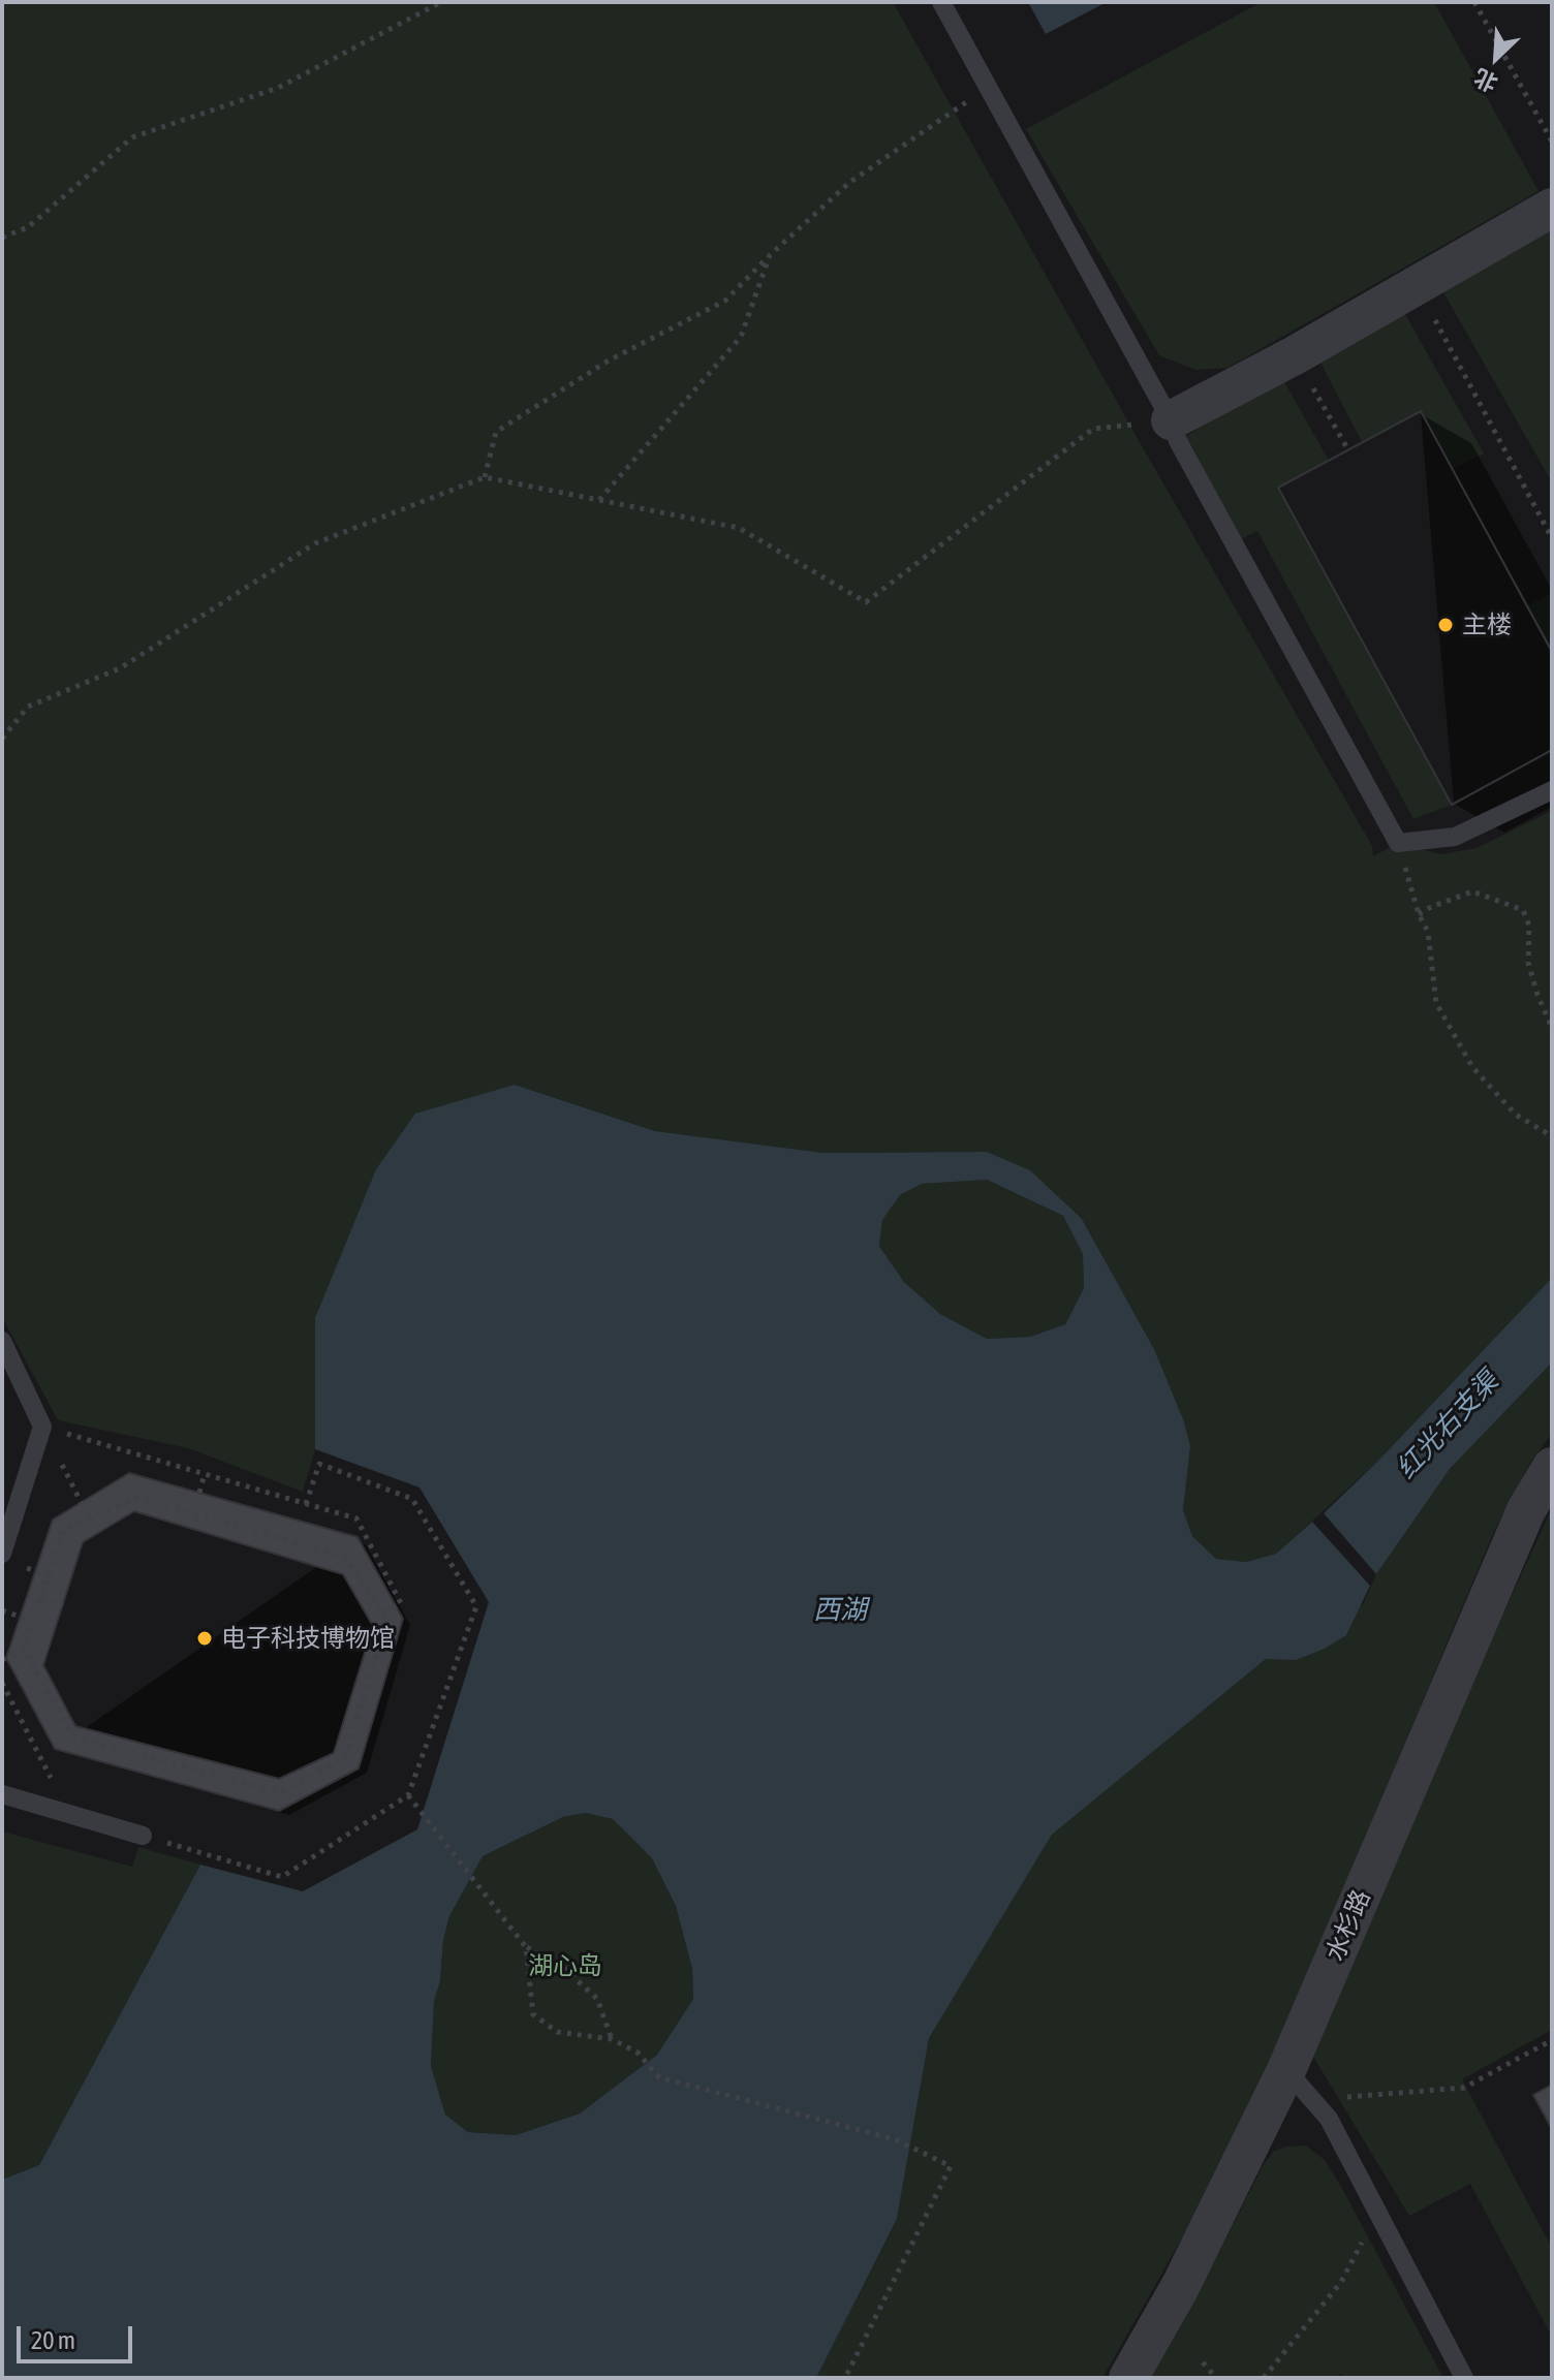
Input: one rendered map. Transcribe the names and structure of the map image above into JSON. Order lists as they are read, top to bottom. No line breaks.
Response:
{"streets":{"street":["水杉路"]},"water":["红光右支渠","西湖"],"parks":["湖心岛"],"places":["主楼","电子科技博物馆"],"scale_bar":"20 m","north":"bottom left"}
